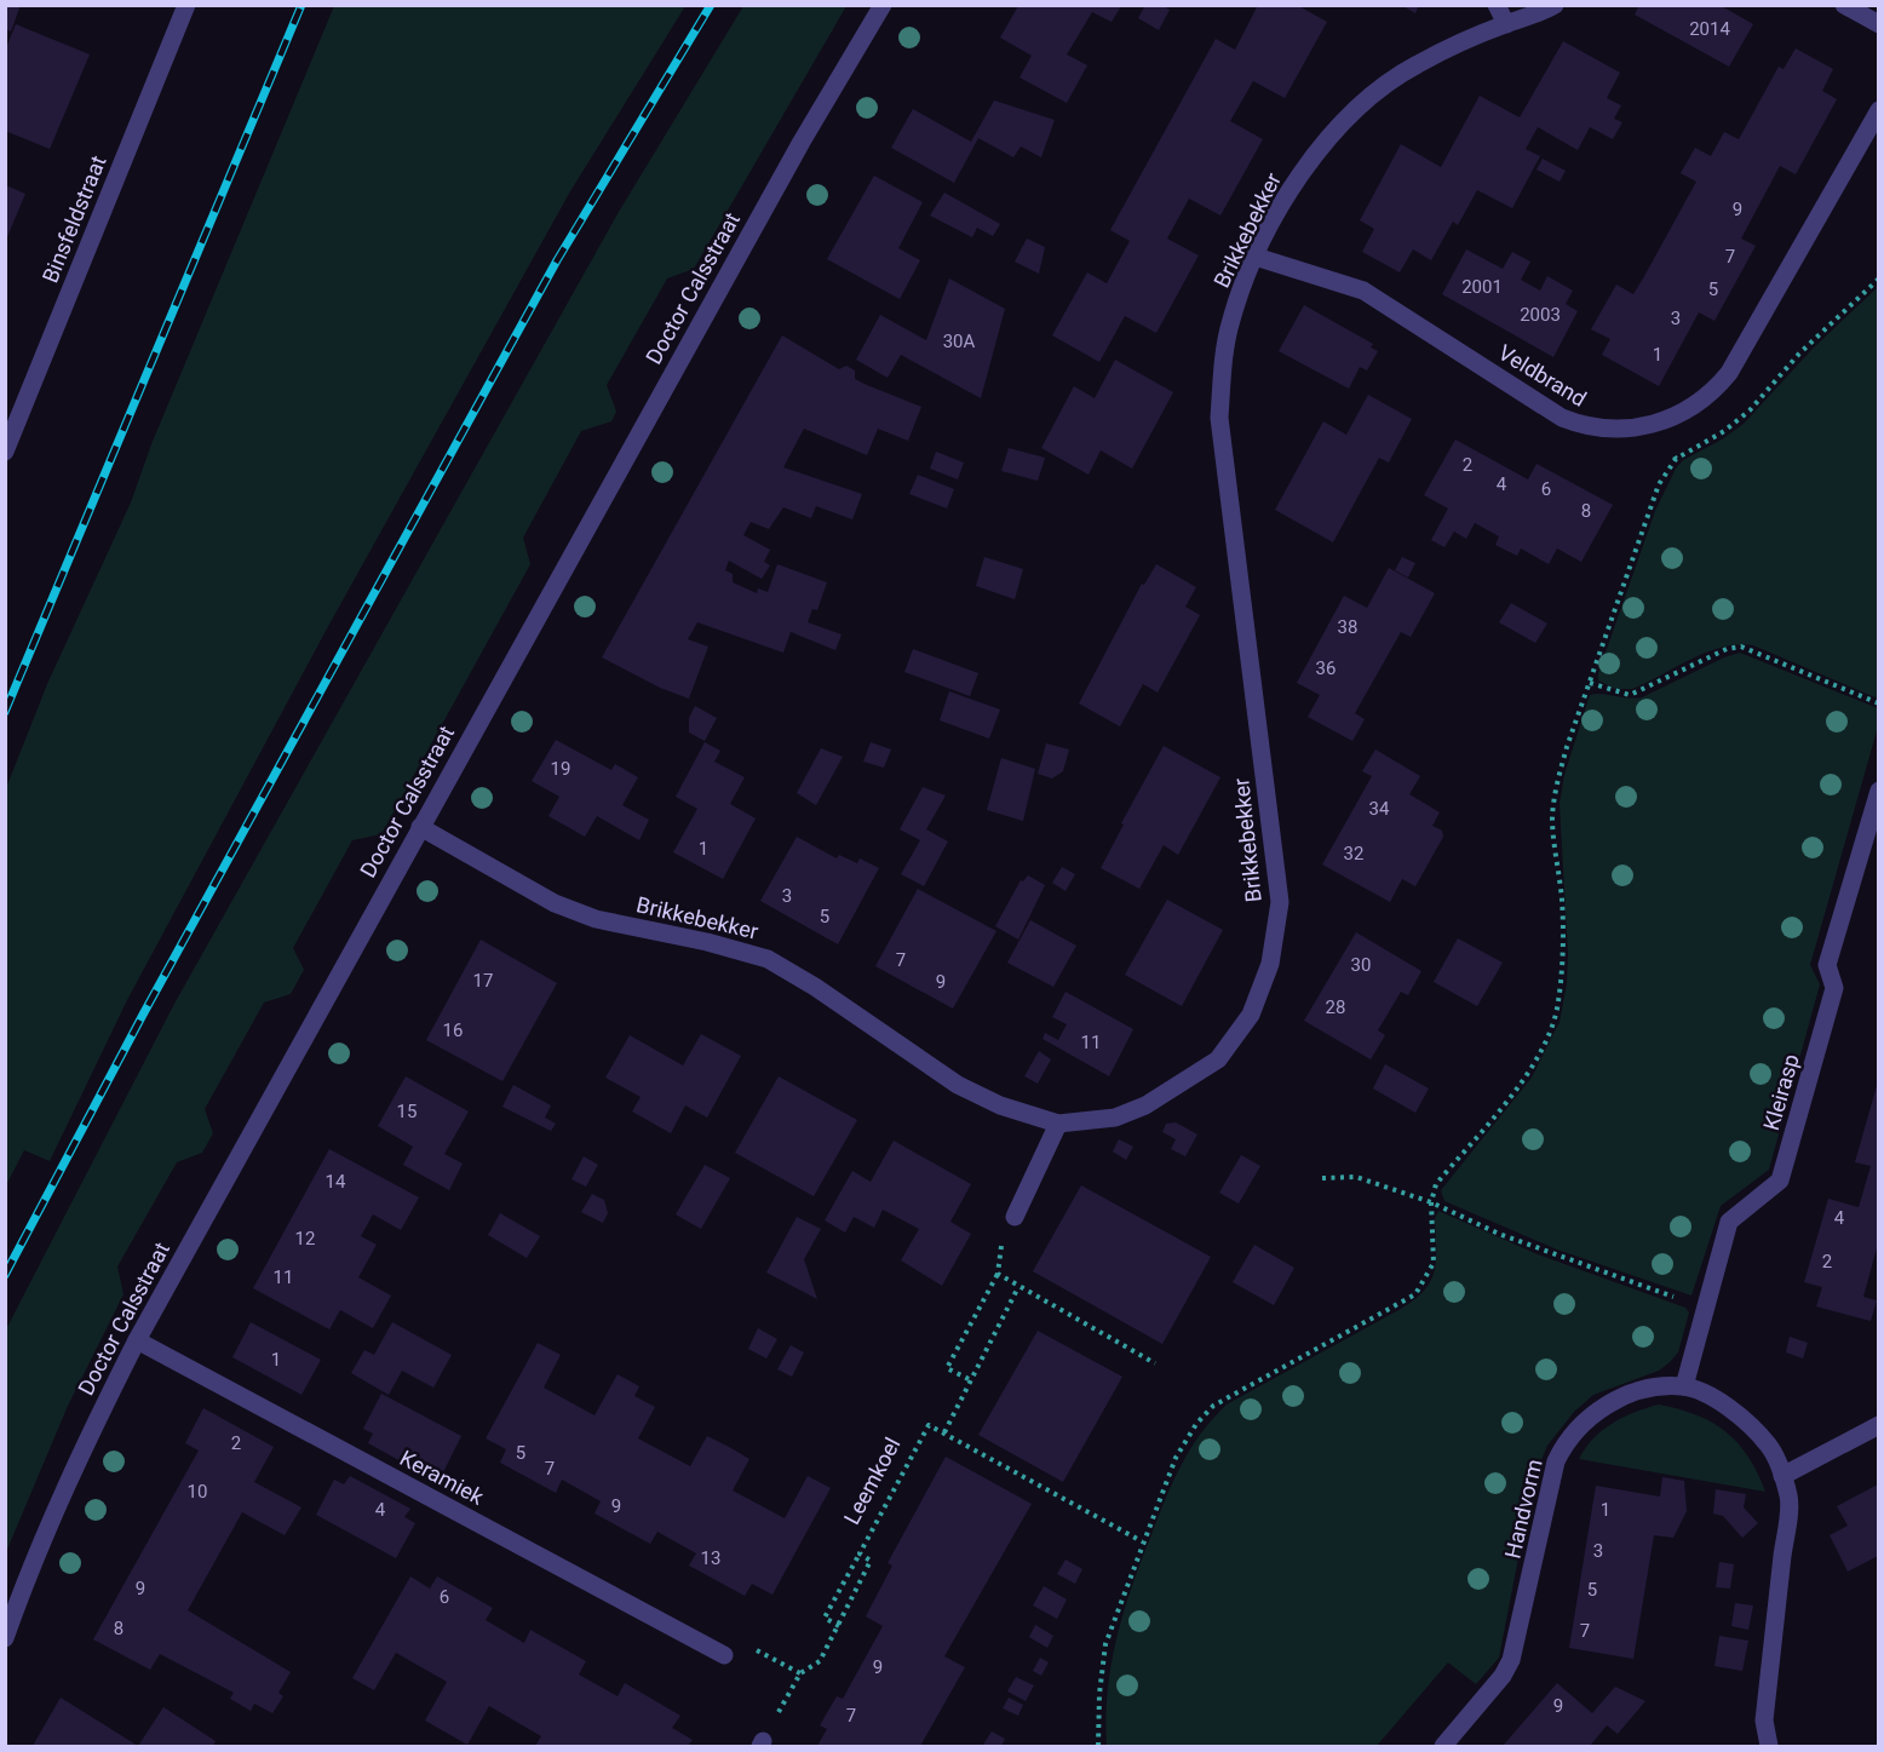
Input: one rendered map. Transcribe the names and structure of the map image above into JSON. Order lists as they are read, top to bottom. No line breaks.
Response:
{"streets":{"street":["Binsfeldstraat","Brikkebekker","Doctor Calsstraat","Veldbrand","Kleirasp","Keramiek","Handvorm"],"path":["Leemkoel"]},"crossings":[["Brikkebekker","Doctor Calsstraat"],["Brikkebekker","Veldbrand"],["Doctor Calsstraat","Keramiek"],["Kleirasp","Handvorm"]],"house_numbers":["2014","9","7","2001","5","2003","3","30A","1","2","4","6","8","38","36","19","34","1","32","3","5","7","30","17","9","28","16","11","15","14","4","12","2","11","1","2","5","7","10","9","4","1","3","13","9","5","6","8","7","9","9","7"]}
